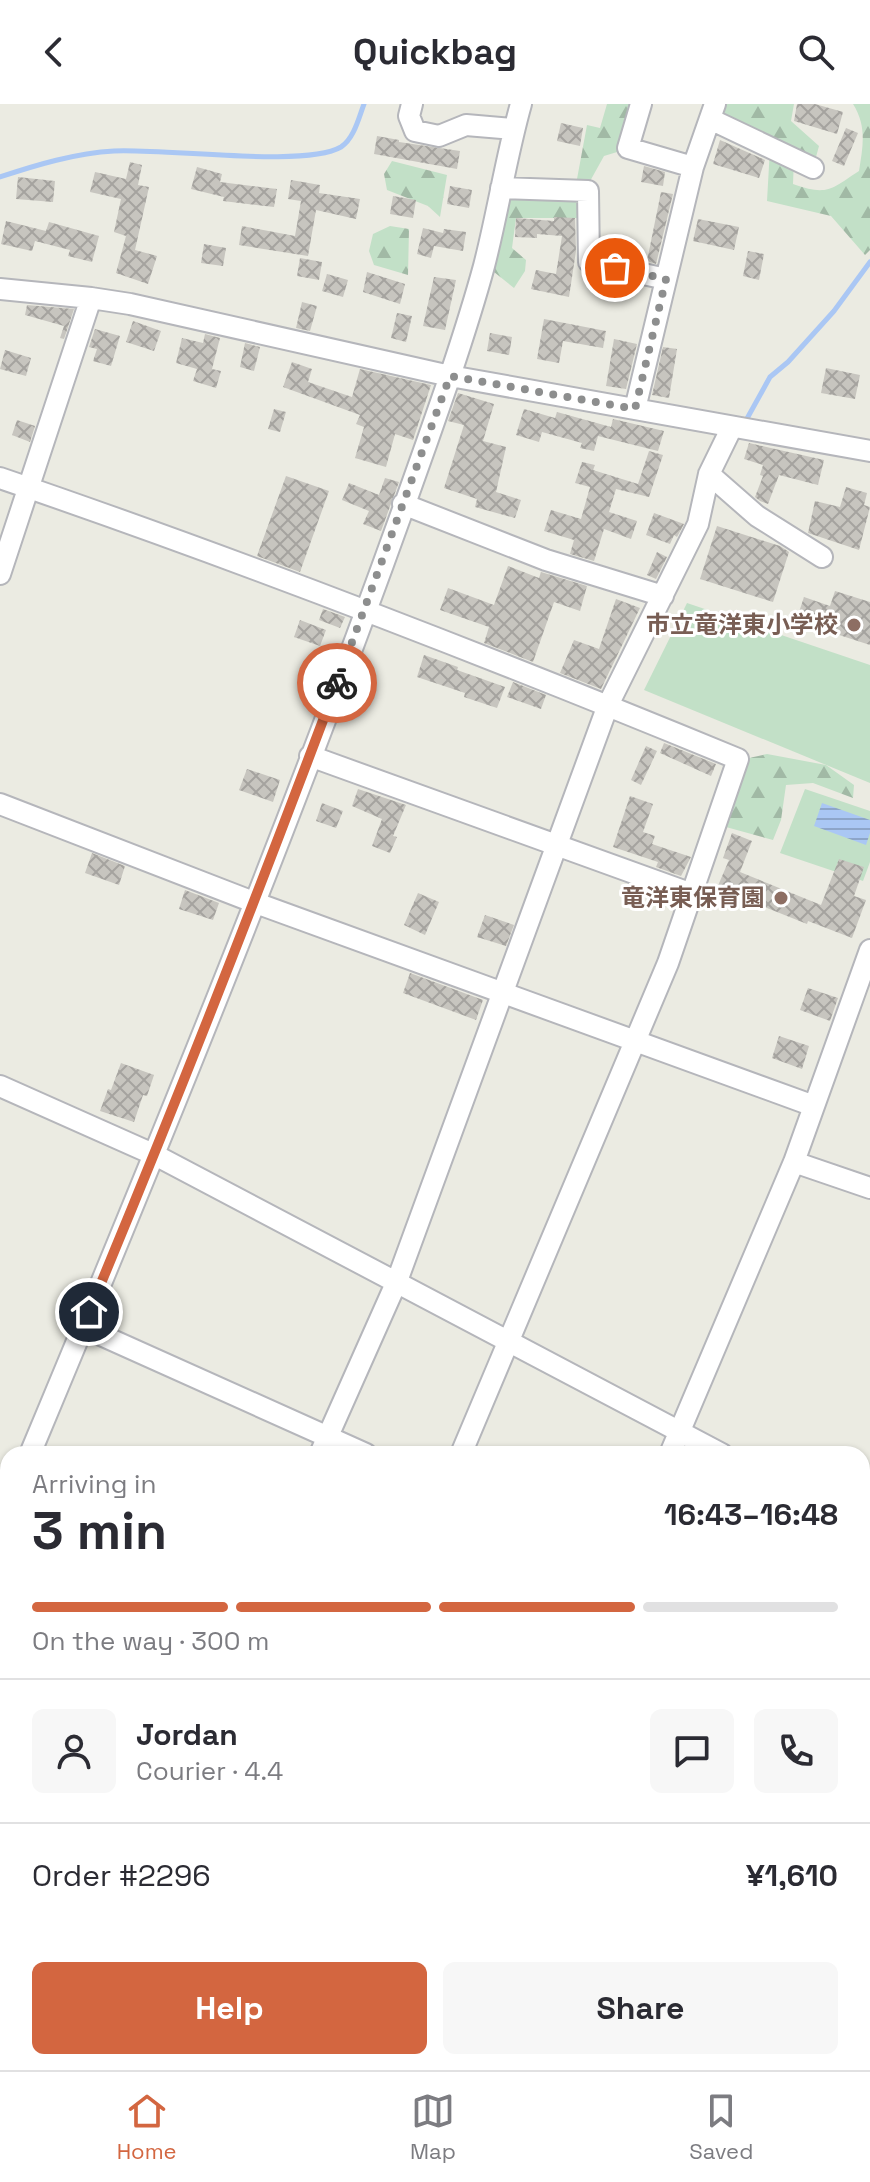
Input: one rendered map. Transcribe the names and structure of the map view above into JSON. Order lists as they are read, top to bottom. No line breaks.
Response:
{"places":["市立竜洋東小学校","竜洋東保育園"],"page":{"header":"Quickbag","heading":["3 min","Arriving in","16:43–16:48"],"panel":["Jordan","Courier · 4.4","Order #2296","¥1,610"],"bar":"On the way · 300 m","buttons":["Help","Share"],"tabs":["Home","Map","Saved"]}}
